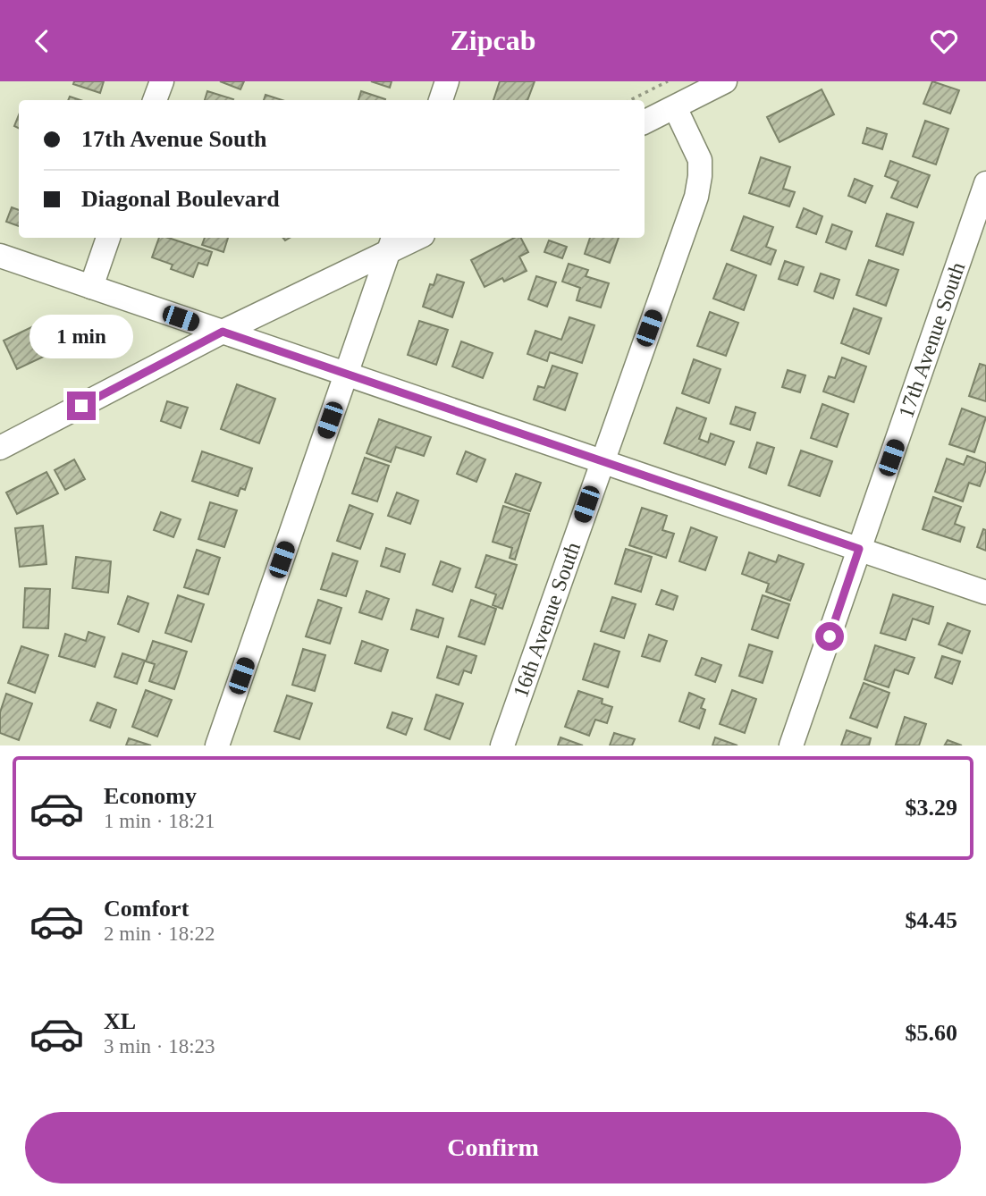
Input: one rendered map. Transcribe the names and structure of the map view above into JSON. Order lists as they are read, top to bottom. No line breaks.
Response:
{"streets":{"street":["17th Avenue South","16th Avenue South"]},"page":{"header":"Zipcab","banner":["17th Avenue South","Diagonal Boulevard"],"bubble":"1 min","list":[{"name":"Economy","note":"1 min · 18:21","value":"$3.29"},{"name":"Comfort","note":"2 min · 18:22","value":"$4.45"},{"name":"XL","note":"3 min · 18:23","value":"$5.60"}],"buttons":"Confirm"}}
